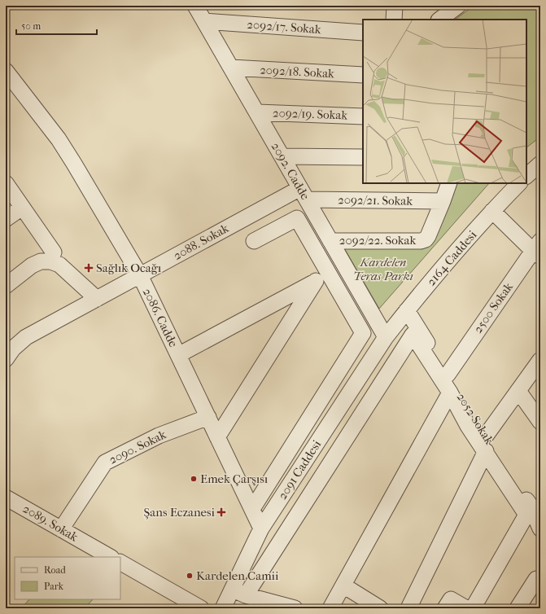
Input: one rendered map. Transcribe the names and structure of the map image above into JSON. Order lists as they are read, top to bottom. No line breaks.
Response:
{"streets":{"street":["2092/17. Sokak","2092/18. Sokak","2092/19. Sokak","2092. Cadde","2092/21. Sokak","2092/22. Sokak","2088. Sokak","2164 Caddesi","2500 Sokak","2086. Cadde","2052 Sokak","2090. Sokak","2091 Caddesi","2089. Sokak"]},"crossings":[["2092/17. Sokak","2092. Cadde"],["2092/18. Sokak","2092. Cadde"],["2092/19. Sokak","2092. Cadde"],["2092. Cadde","2092/21. Sokak"],["2092. Cadde","2092/22. Sokak"],["2092. Cadde","2088. Sokak"],["2092. Cadde","2164 Caddesi"],["2092. Cadde","2091 Caddesi"],["2092/21. Sokak","2092/22. Sokak"],["2092/21. Sokak","2088. Sokak"],["2088. Sokak","2086. Cadde"],["2164 Caddesi","2052 Sokak"],["2164 Caddesi","2091 Caddesi"],["2500 Sokak","2052 Sokak"],["2086. Cadde","2090. Sokak"],["2086. Cadde","2091 Caddesi"],["2090. Sokak","2089. Sokak"]],"parks":["Kardelen Teras Parkı"],"places":{"health":["Sağlık Ocağı","Şans Eczanesi"],"other":["Emek Çarşısı","Kardelen Camii"]},"legend":["Road","Park"],"scale_bar":"50 m"}
